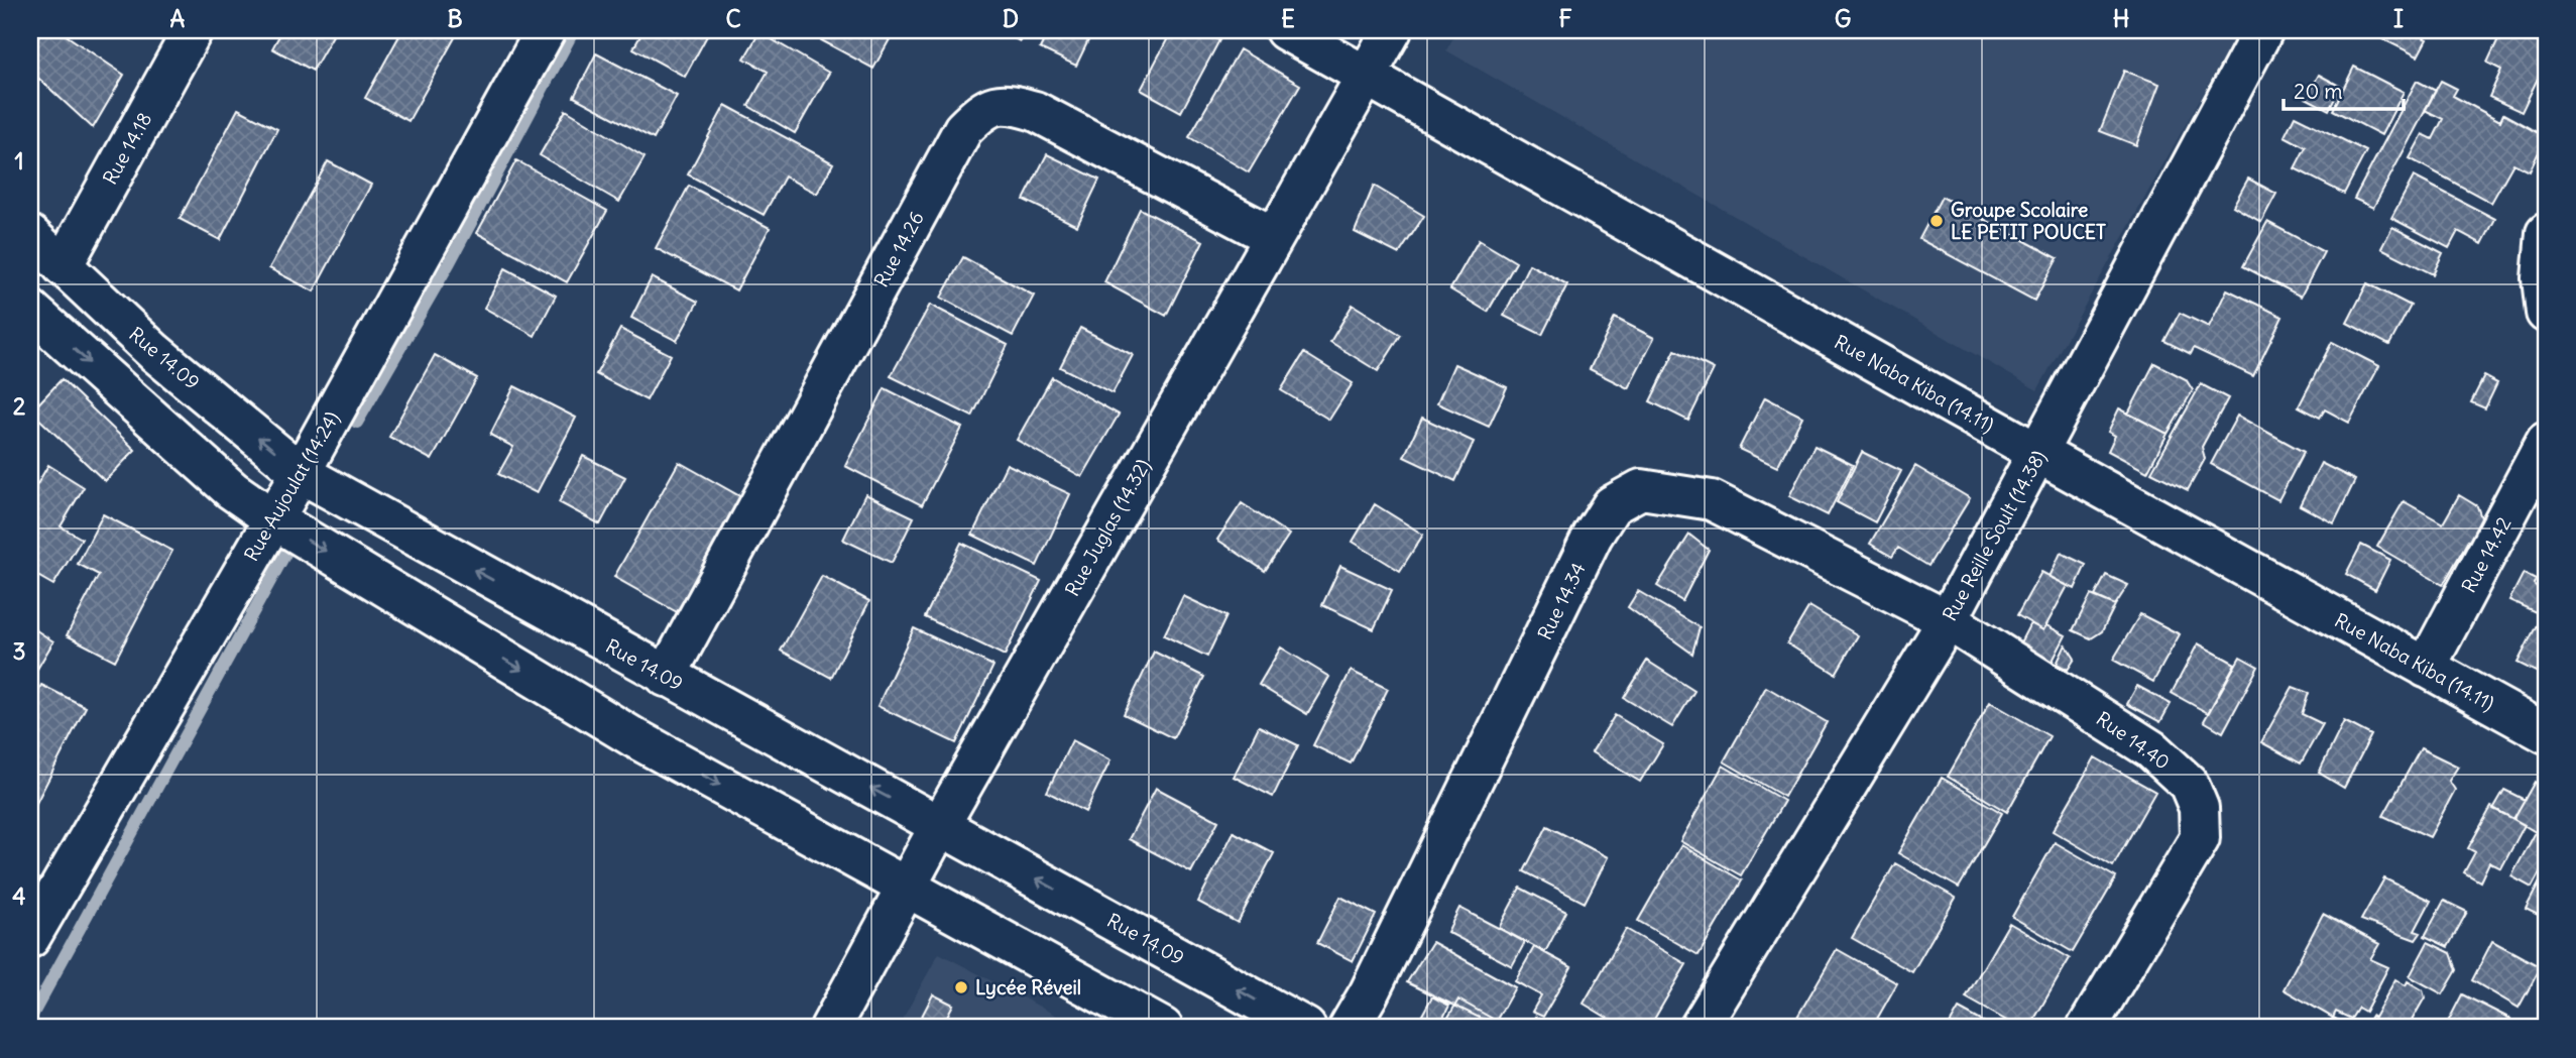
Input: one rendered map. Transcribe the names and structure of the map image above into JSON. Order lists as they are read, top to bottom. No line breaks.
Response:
{"streets":{"street":["Rue 14.18","Rue 14.26","Rue 14.09","Rue Naba Kiba (14.11)","Rue Aujoulat (14.24)","Rue Juglas (14.32)","Rue Reille Soult (14.38)","Rue 14.42","Rue 14.34","Rue 14.40"]},"crossings":[["Rue 14.18","Rue 14.09"],["Rue 14.26","Rue 14.09"],["Rue 14.26","Rue Juglas (14.32)"],["Rue 14.09","Rue Aujoulat (14.24)"],["Rue 14.09","Rue Juglas (14.32)"],["Rue Naba Kiba (14.11)","Rue Juglas (14.32)"],["Rue Naba Kiba (14.11)","Rue Reille Soult (14.38)"],["Rue Naba Kiba (14.11)","Rue 14.42"],["Rue Reille Soult (14.38)","Rue 14.34"],["Rue Reille Soult (14.38)","Rue 14.40"],["Rue 14.34","Rue 14.40"]],"places":["Groupe Scolaire LE PETIT POUCET","Lycée Réveil"],"scale_bar":"20 m","grid":{"columns":["A","B","C","D","E","F","G","H","I"],"rows":["1","2","3","4"]}}
